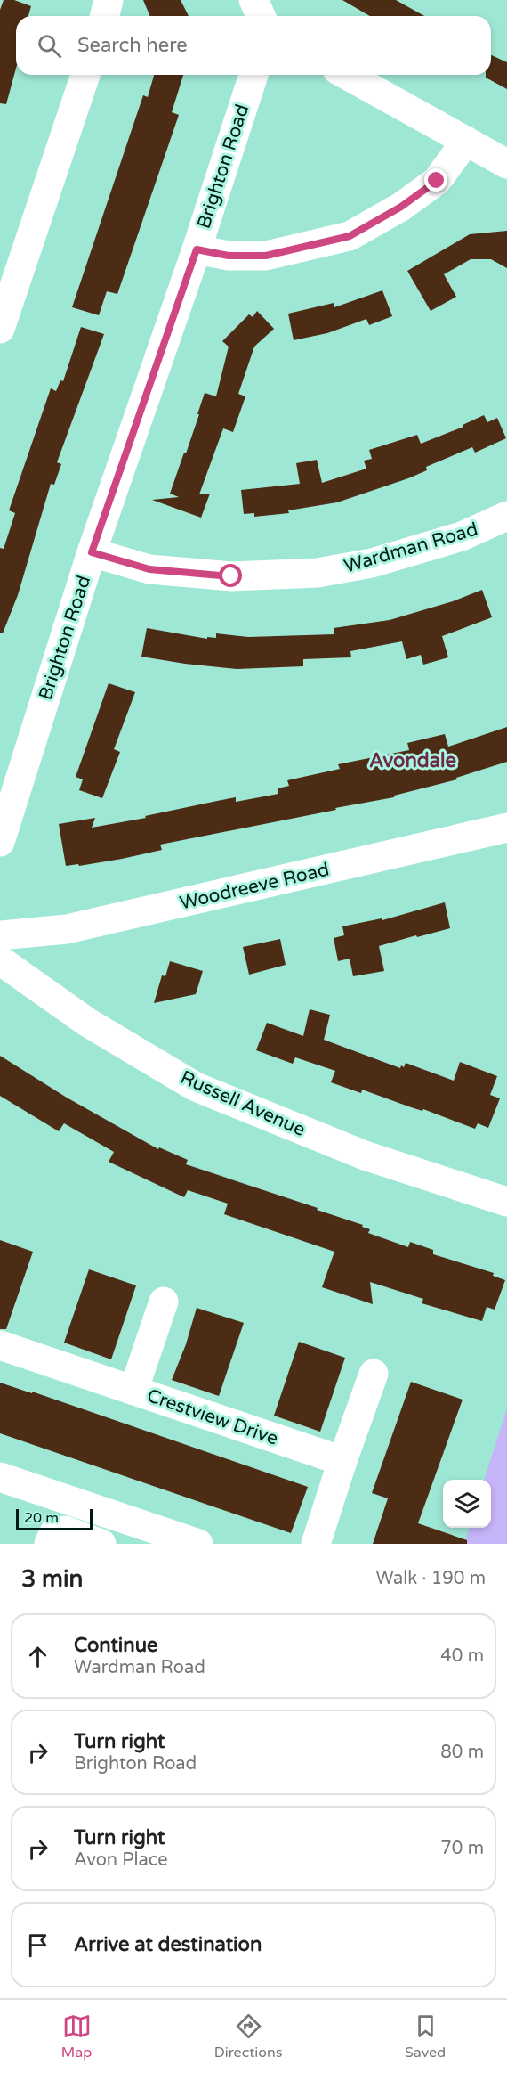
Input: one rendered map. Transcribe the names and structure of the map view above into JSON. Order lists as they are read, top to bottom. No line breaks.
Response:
{"streets":{"street":["Brighton Road","Wardman Road","Woodreeve Road","Russell Avenue","Crestview Drive"]},"crossings":[["Brighton Road","Wardman Road"]],"districts":["Avondale"],"scale_bar":"20 m","page":{"search":"Search here","scale":"20 m","heading":["3 min","Walk · 190 m"],"list":[["Continue","Wardman Road","40 m"],["Turn right","Brighton Road","80 m"],["Turn right","Avon Place","70 m"],"Arrive at destination"],"nav":["Map","Directions","Saved"]}}
